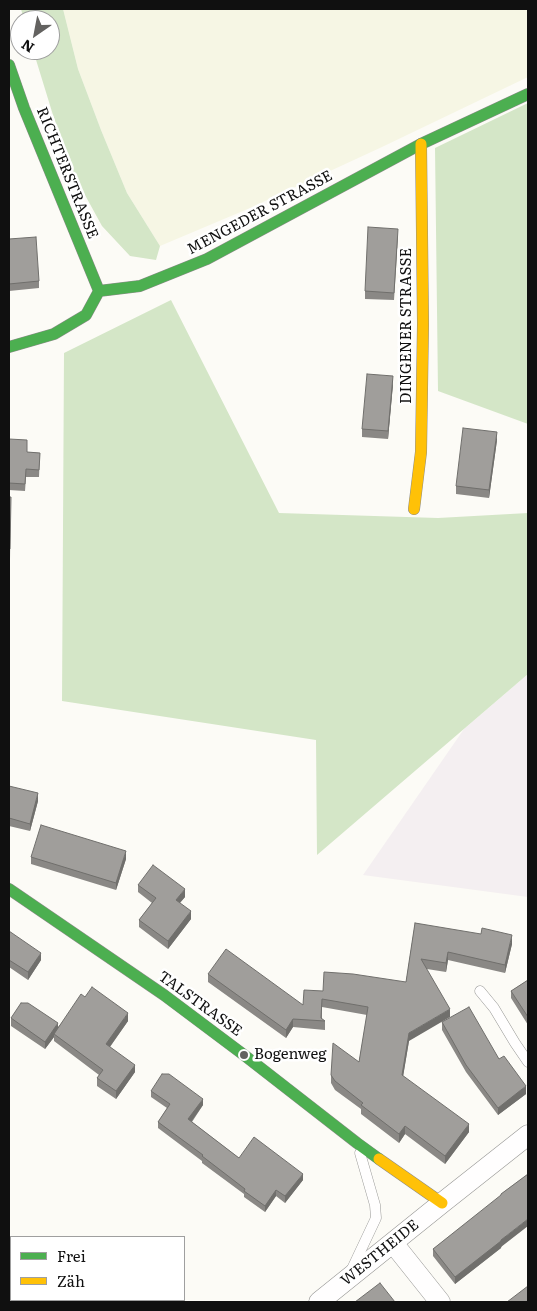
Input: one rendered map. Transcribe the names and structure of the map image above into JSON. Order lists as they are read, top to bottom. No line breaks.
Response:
{"streets":{"street":["RICHTERSTRASSE","MENGEDER STRASSE","DINGENER STRASSE","TALSTRASSE","WESTHEIDE"]},"crossings":[["RICHTERSTRASSE","MENGEDER STRASSE"],["MENGEDER STRASSE","DINGENER STRASSE"],["TALSTRASSE","WESTHEIDE"]],"places":["Bogenweg"],"legend":["Frei","Zäh"],"north":"bottom left"}
